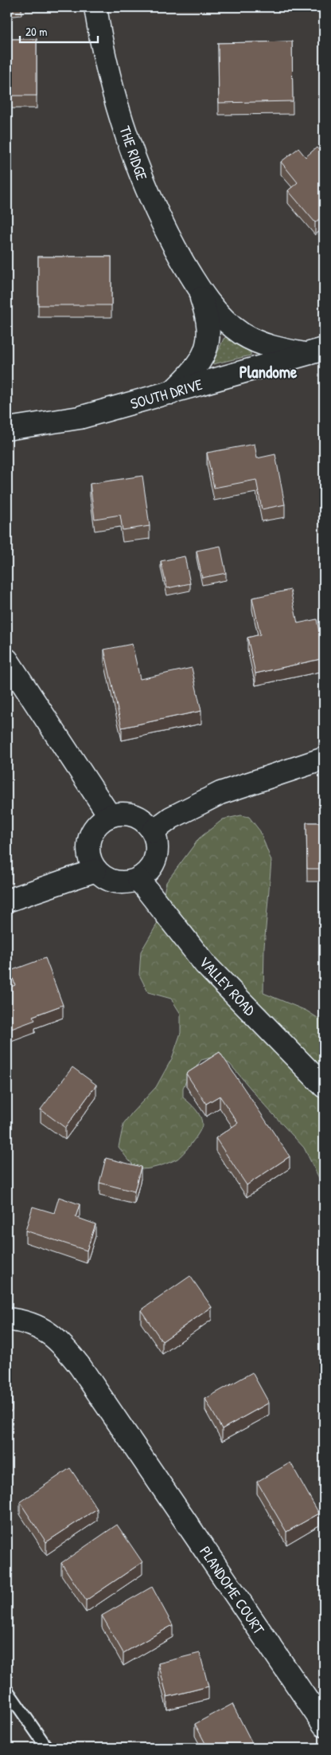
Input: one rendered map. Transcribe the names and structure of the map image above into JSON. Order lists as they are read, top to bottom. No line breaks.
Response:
{"streets":{"street":["THE RIDGE","SOUTH DRIVE","VALLEY ROAD","PLANDOME COURT"]},"crossings":[["THE RIDGE","SOUTH DRIVE"]],"districts":["Plandome"],"scale_bar":"20 m"}
